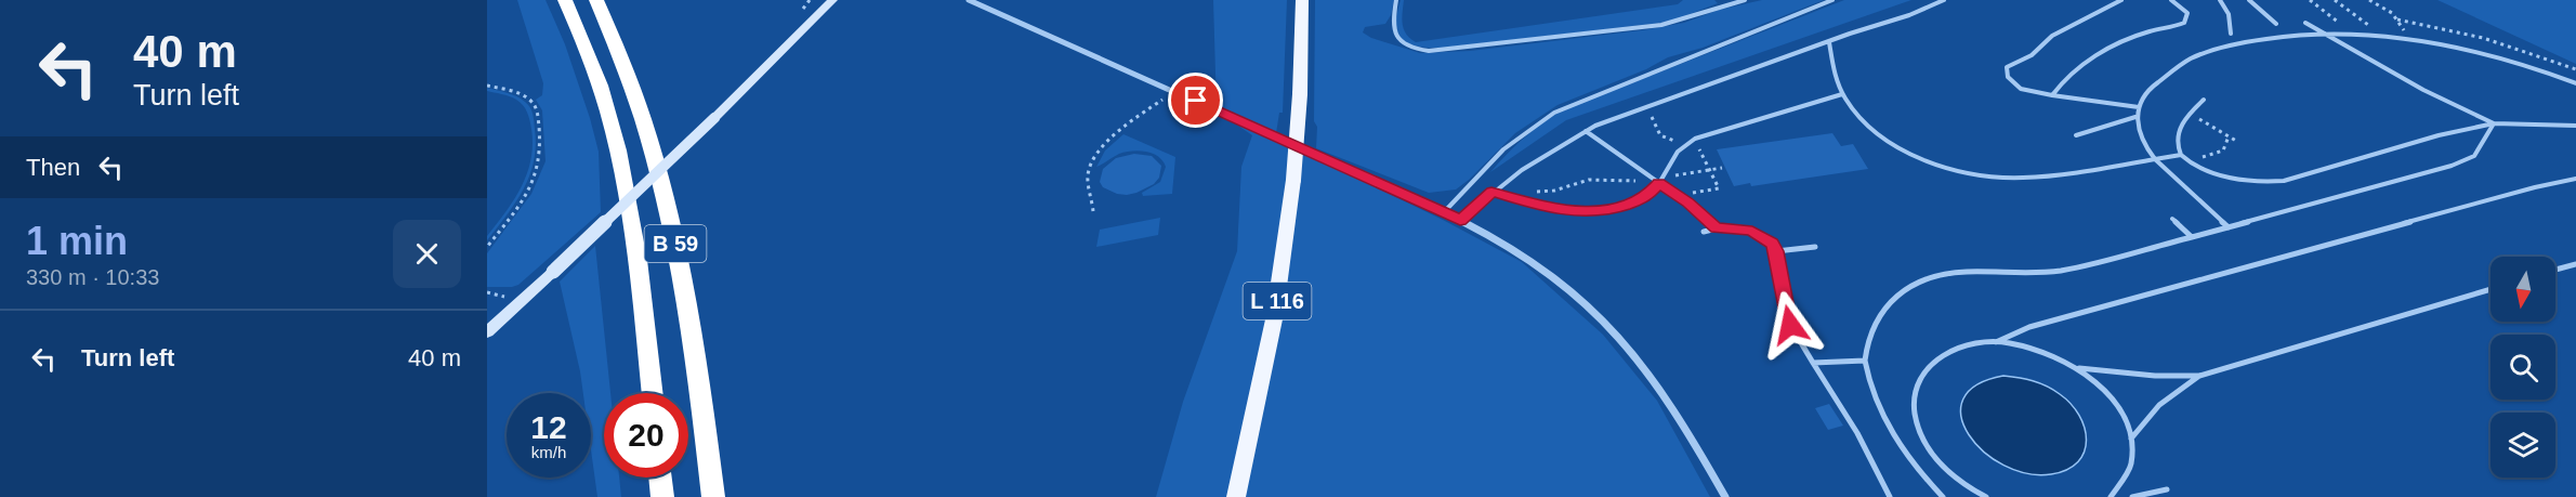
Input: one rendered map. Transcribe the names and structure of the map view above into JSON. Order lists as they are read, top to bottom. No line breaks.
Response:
{"streets":{"highway":["B 59"],"main road":["L 116"]},"north":"bottom","page":{"turn":["40 m","Turn left"],"then":"Then","heading":["1 min","330 m · 10:33"],"list":[{"name":"Turn left","value":"40 m"}],"speed":"12 km/h","limit":"20"}}
